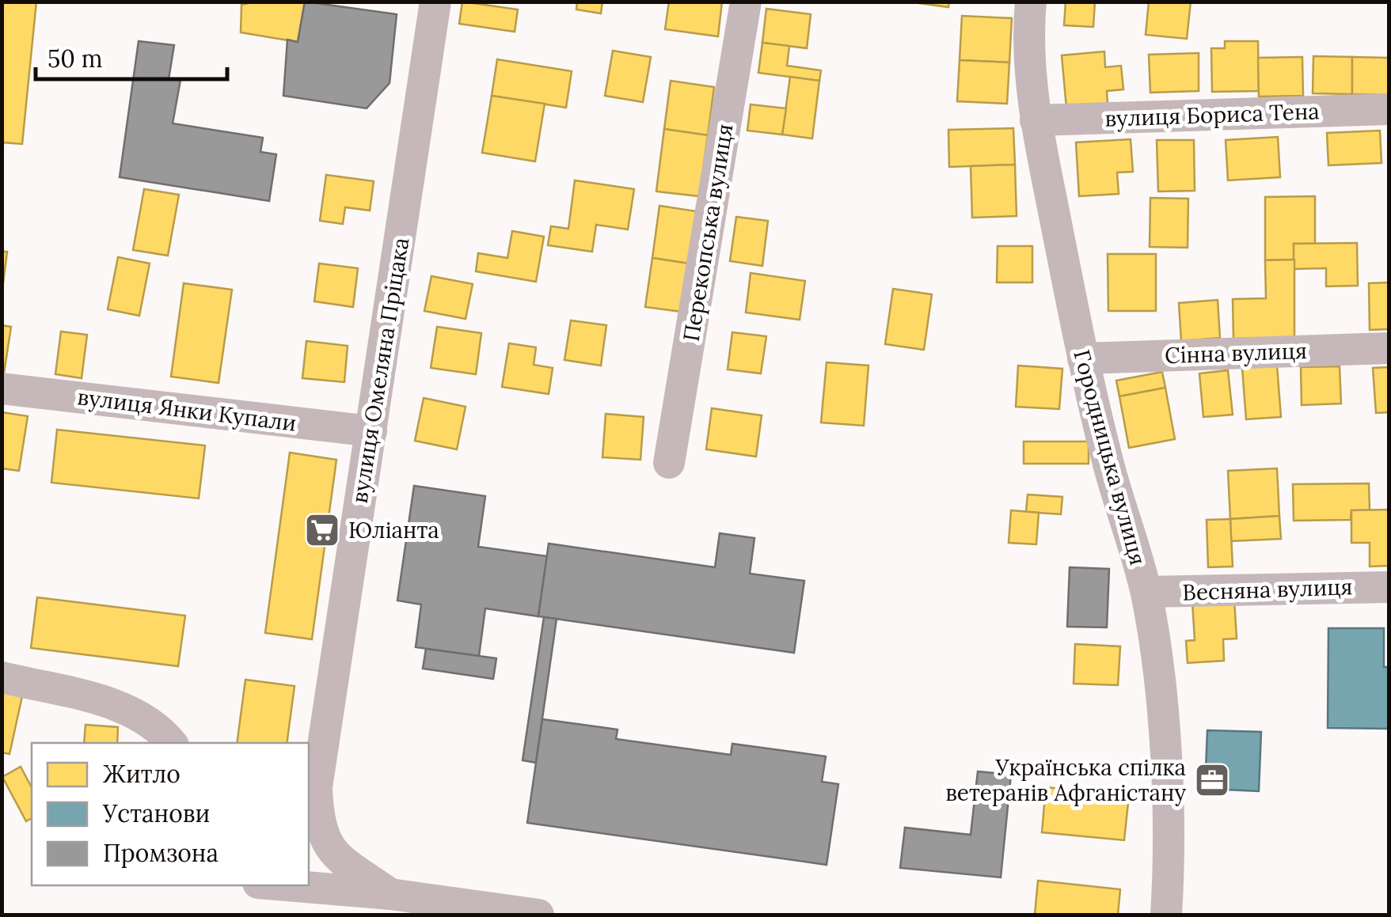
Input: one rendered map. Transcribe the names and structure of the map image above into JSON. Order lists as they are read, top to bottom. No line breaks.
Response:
{"streets":{"street":["вулиця Бориса Тена","Перекопська вулиця","Сінна вулиця","вулиця Омеляна Пріцака","вулиця Янки Купали","Городницька вулиця","Весняна вулиця"]},"crossings":[["вулиця Бориса Тена","Городницька вулиця"],["Сінна вулиця","Городницька вулиця"],["вулиця Омеляна Пріцака","вулиця Янки Купали"],["Городницька вулиця","Весняна вулиця"]],"places":{"supermarket":["Юліанта"],"office":["Українська спілка ветеранів Афганістану"]},"legend":["Житло","Установи","Промзона"],"scale_bar":"50 m"}
